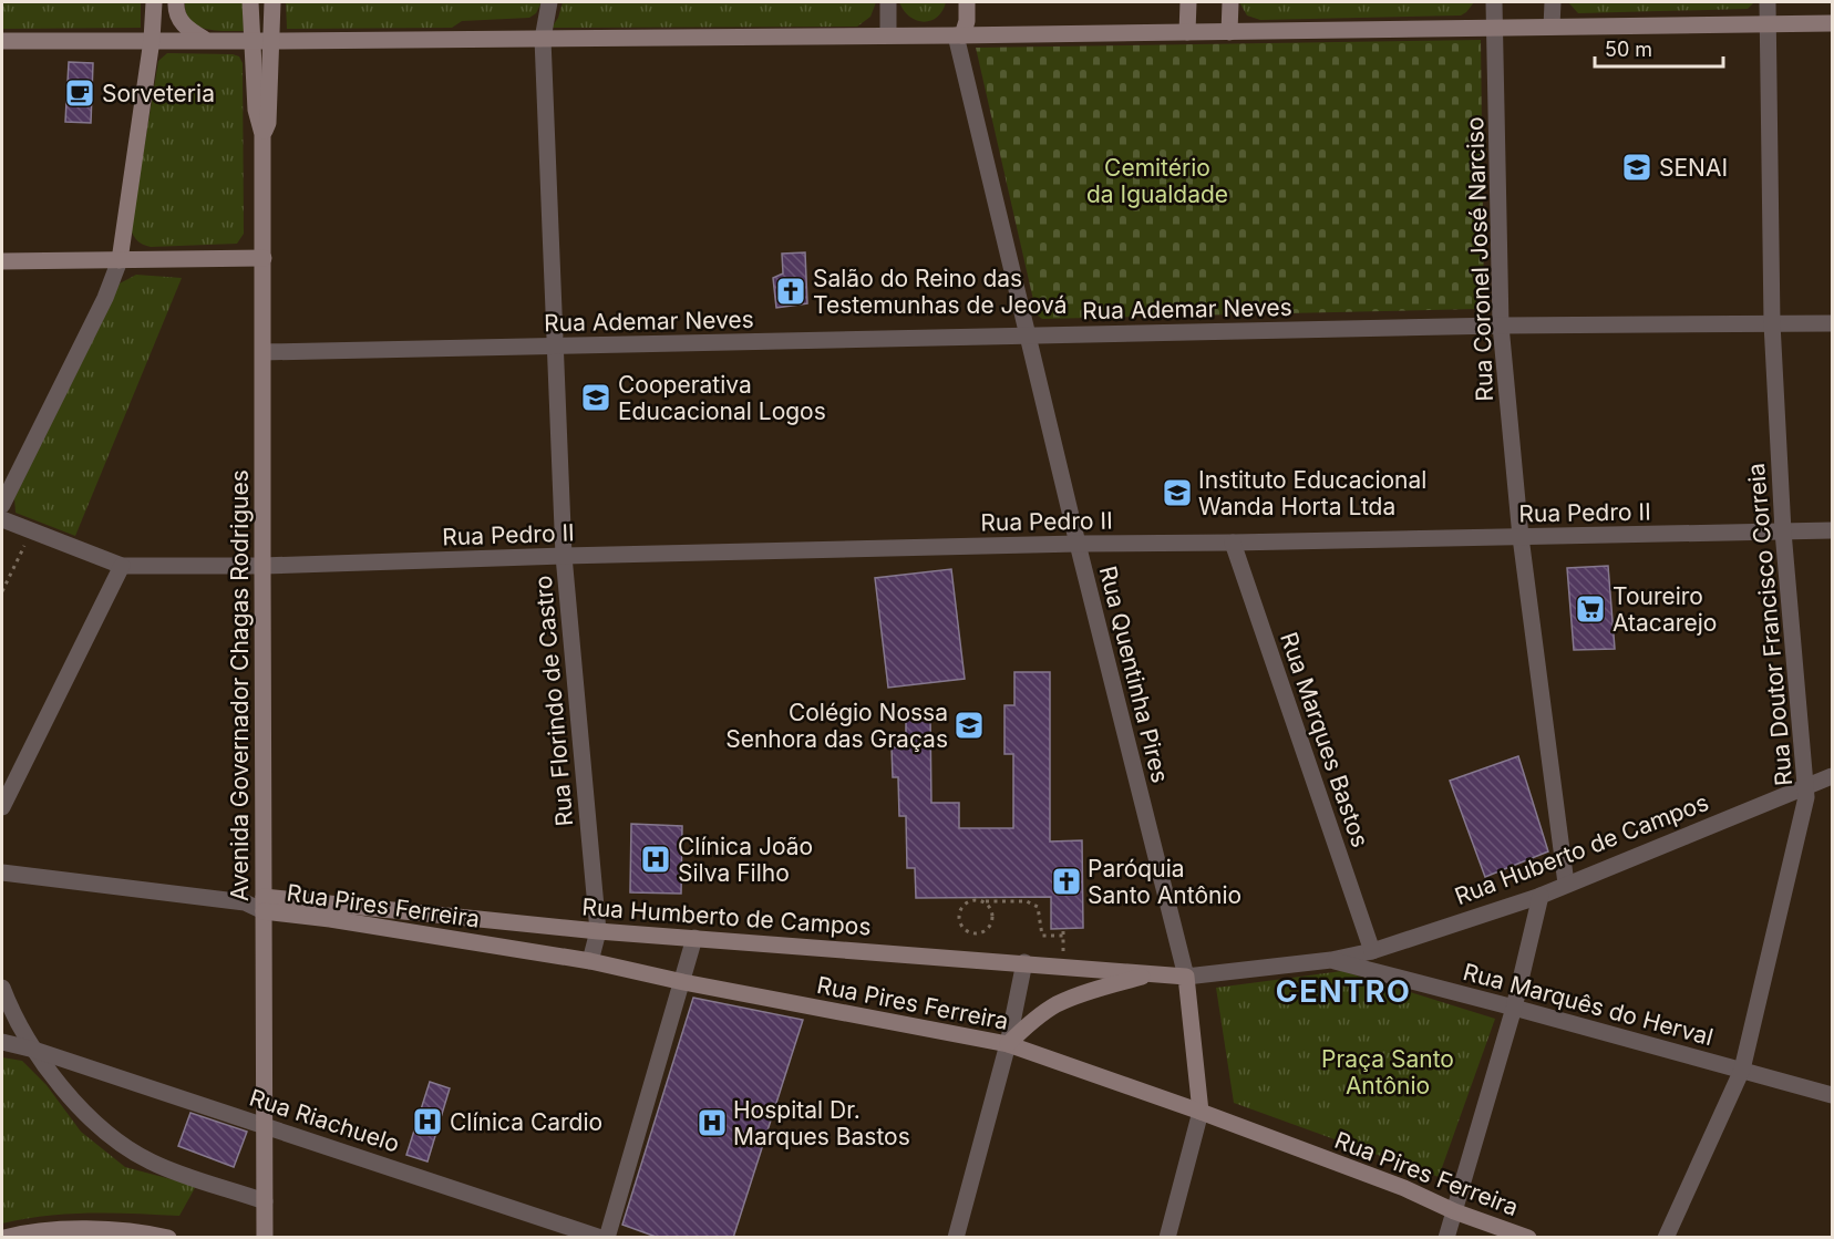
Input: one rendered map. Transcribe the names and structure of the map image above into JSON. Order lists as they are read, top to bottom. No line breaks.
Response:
{"streets":{"main road":["Avenida Governador Chagas Rodrigues","Rua Pires Ferreira","Rua Humberto de Campos"],"street":["Rua Coronel José Narciso","Rua Ademar Neves","Rua Pedro II","Rua Doutor Francisco Correia","Rua Quentinha Pires","Rua Florindo de Castro","Rua Marques Bastos","Rua Huberto de Campos","Rua Marquês do Herval","Rua Riachuelo"]},"crossings":[["Rua Coronel José Narciso","Rua Ademar Neves"],["Rua Coronel José Narciso","Rua Pedro II"],["Rua Coronel José Narciso","Rua Huberto de Campos"],["Rua Ademar Neves","Rua Doutor Francisco Correia"],["Rua Ademar Neves","Rua Quentinha Pires"],["Rua Ademar Neves","Avenida Governador Chagas Rodrigues"],["Rua Ademar Neves","Rua Florindo de Castro"],["Rua Pedro II","Rua Doutor Francisco Correia"],["Rua Pedro II","Rua Quentinha Pires"],["Rua Pedro II","Avenida Governador Chagas Rodrigues"],["Rua Pedro II","Rua Florindo de Castro"],["Rua Pedro II","Rua Marques Bastos"],["Rua Doutor Francisco Correia","Rua Huberto de Campos"],["Rua Doutor Francisco Correia","Rua Marquês do Herval"],["Rua Quentinha Pires","Rua Huberto de Campos"],["Rua Quentinha Pires","Rua Humberto de Campos"],["Avenida Governador Chagas Rodrigues","Rua Pires Ferreira"],["Avenida Governador Chagas Rodrigues","Rua Humberto de Campos"],["Avenida Governador Chagas Rodrigues","Rua Riachuelo"],["Rua Florindo de Castro","Rua Pires Ferreira"],["Rua Florindo de Castro","Rua Humberto de Campos"],["Rua Marques Bastos","Rua Huberto de Campos"],["Rua Huberto de Campos","Rua Humberto de Campos"],["Rua Huberto de Campos","Rua Marquês do Herval"],["Rua Pires Ferreira","Rua Humberto de Campos"]],"districts":["CENTRO"],"parks":["Cemitério da Igualdade","Praça Santo Antônio"],"places":{"cafe":["Sorveteria"],"school or university":["SENAI","Cooperativa Educacional Logos","Instituto Educacional Wanda Horta Ltda","Colégio Nossa Senhora das Graças"],"church":["Salão do Reino das Testemunhas de Jeová","Paróquia Santo Antônio"],"supermarket":["Toureiro Atacarejo"],"hospital":["Clínica João Silva Filho","Clínica Cardio","Hospital Dr. Marques Bastos"]},"scale_bar":"50 m"}
